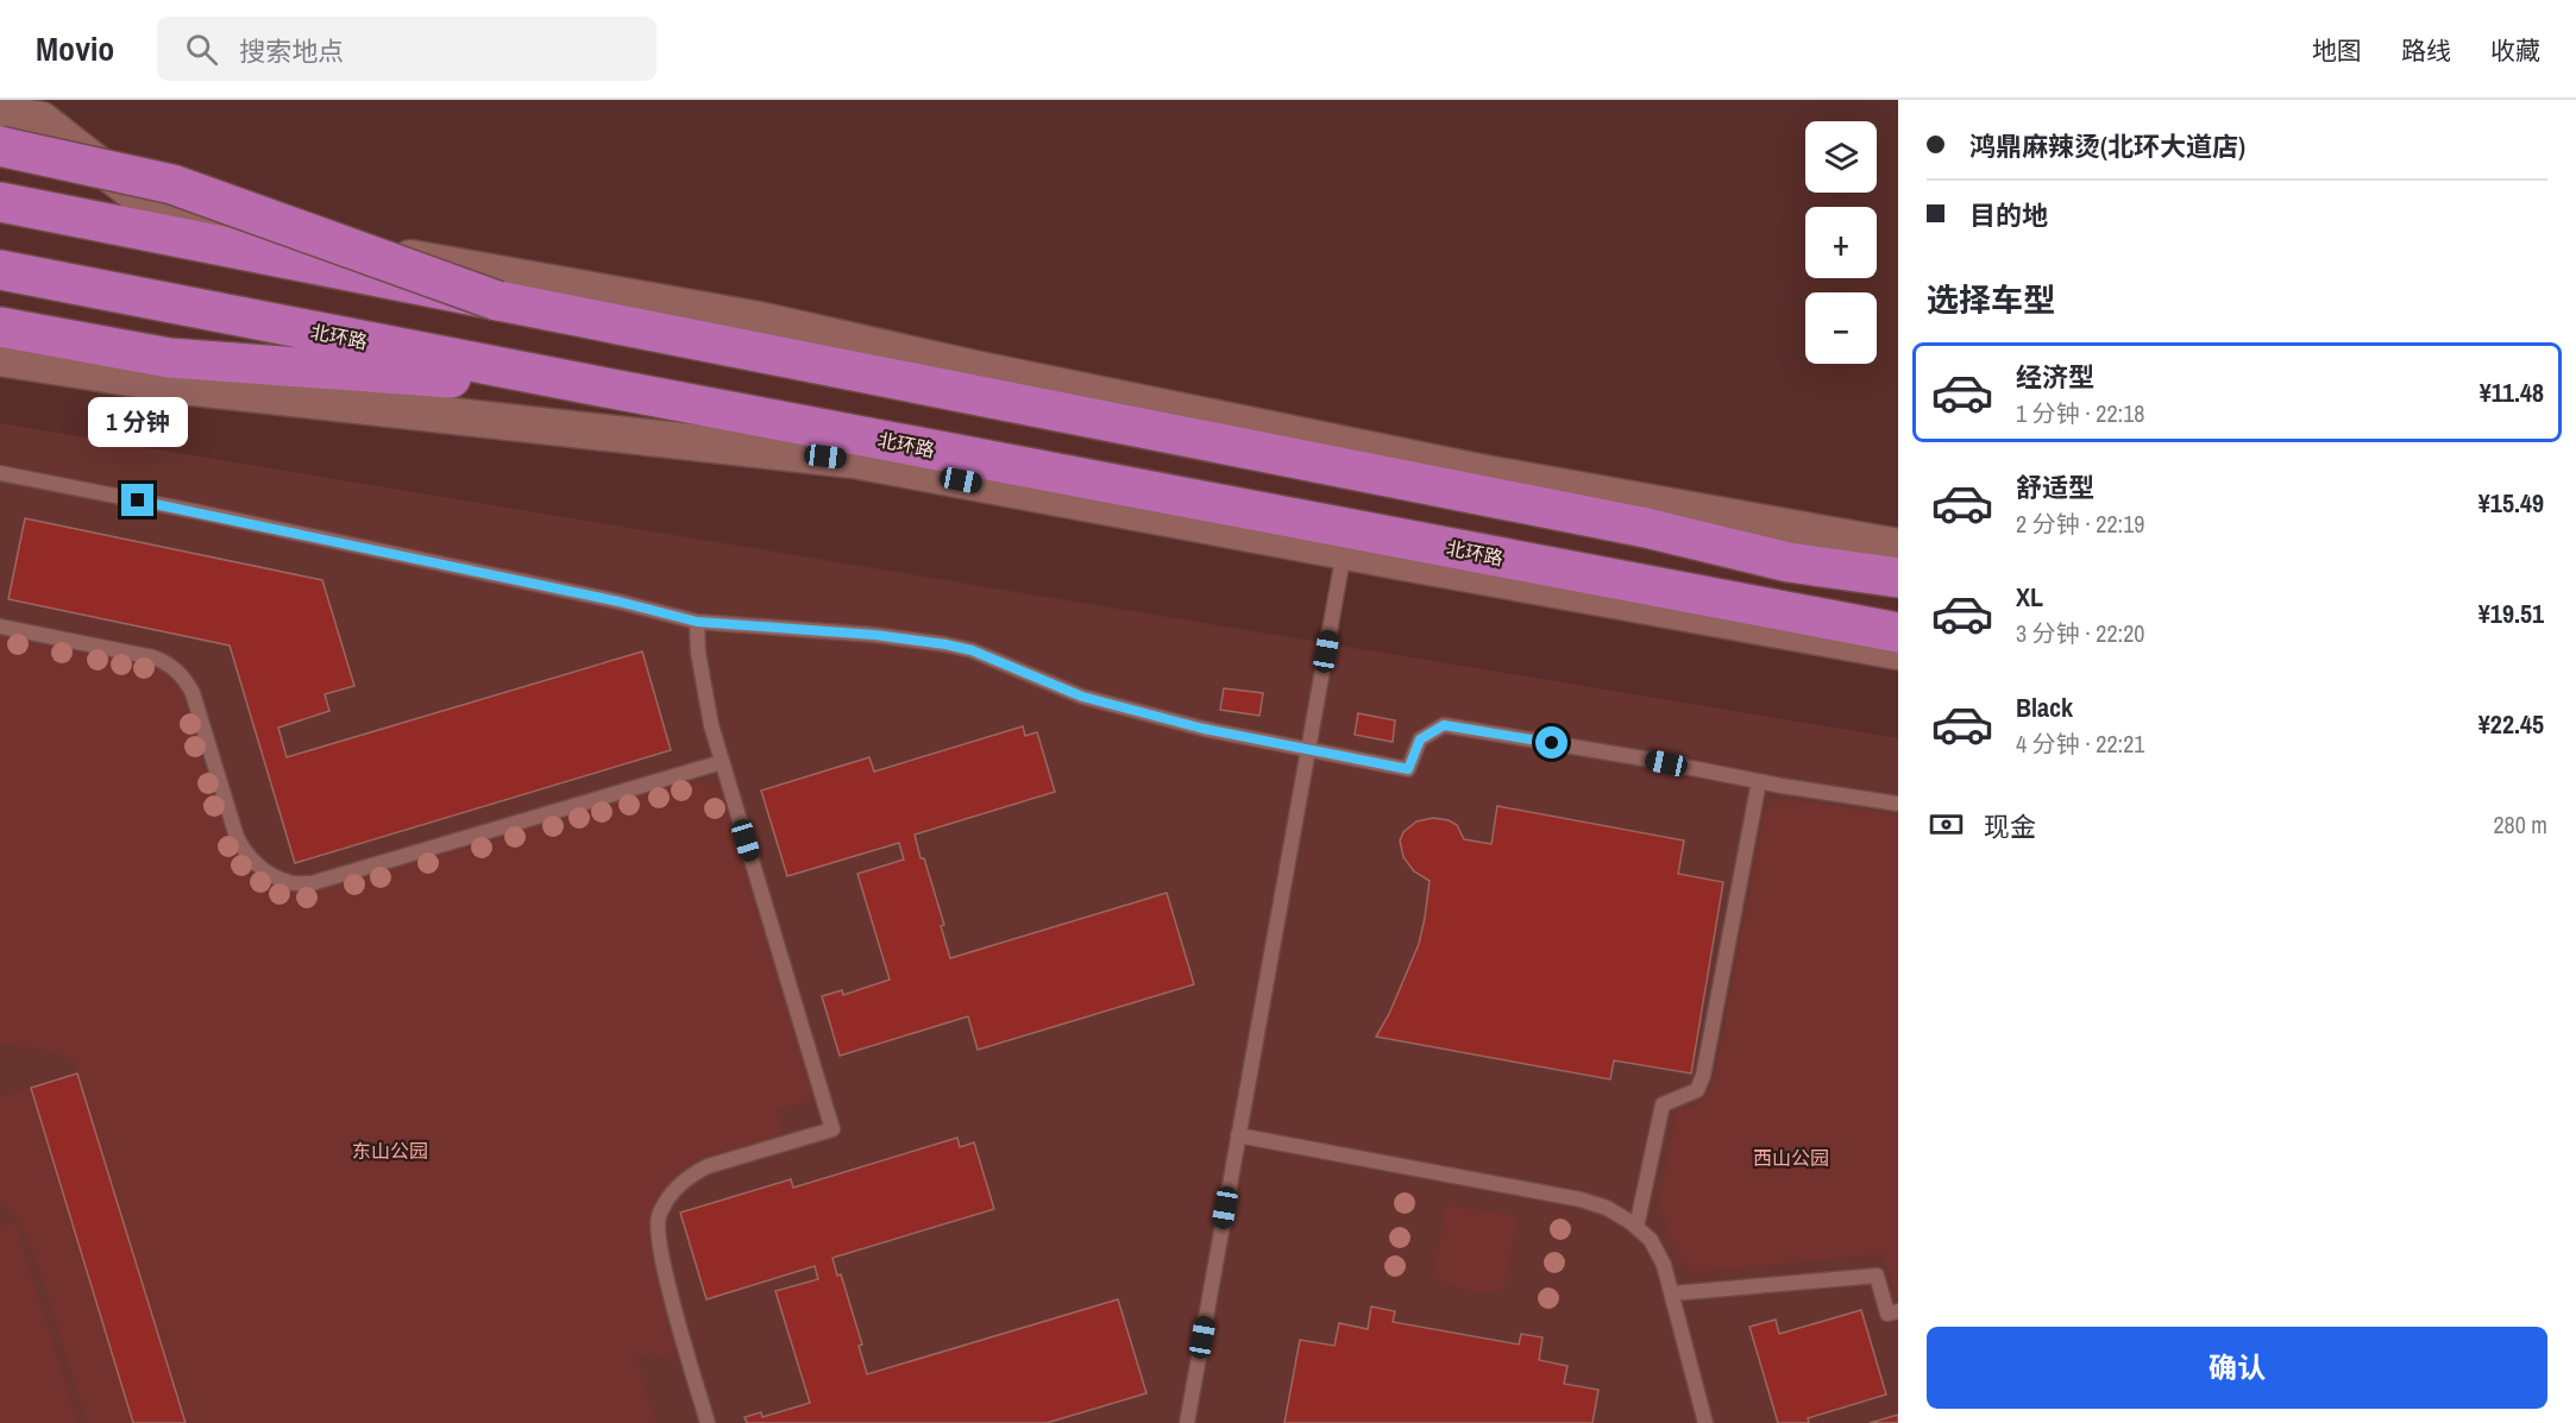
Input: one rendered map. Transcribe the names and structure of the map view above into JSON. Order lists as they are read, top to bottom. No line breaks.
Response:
{"streets":{"highway":["北环路"]},"parks":["东山公园","西山公园"],"page":{"header":"Movio","search":"搜索地点","nav":["地图","路线","收藏"],"banner":["鸿鼎麻辣烫(北环大道店)","目的地"],"map_buttons":["+","−"],"heading":"选择车型","list":[{"name":"经济型","note":"1 分钟 · 22:18","value":"¥11.48"},{"name":"舒适型","note":"2 分钟 · 22:19","value":"¥15.49"},{"name":"XL","note":"3 分钟 · 22:20","value":"¥19.51"},{"name":"Black","note":"4 分钟 · 22:21","value":"¥22.45"}],"bubble":"1 分钟","pay":["现金","280 m"],"buttons":"确认"}}
